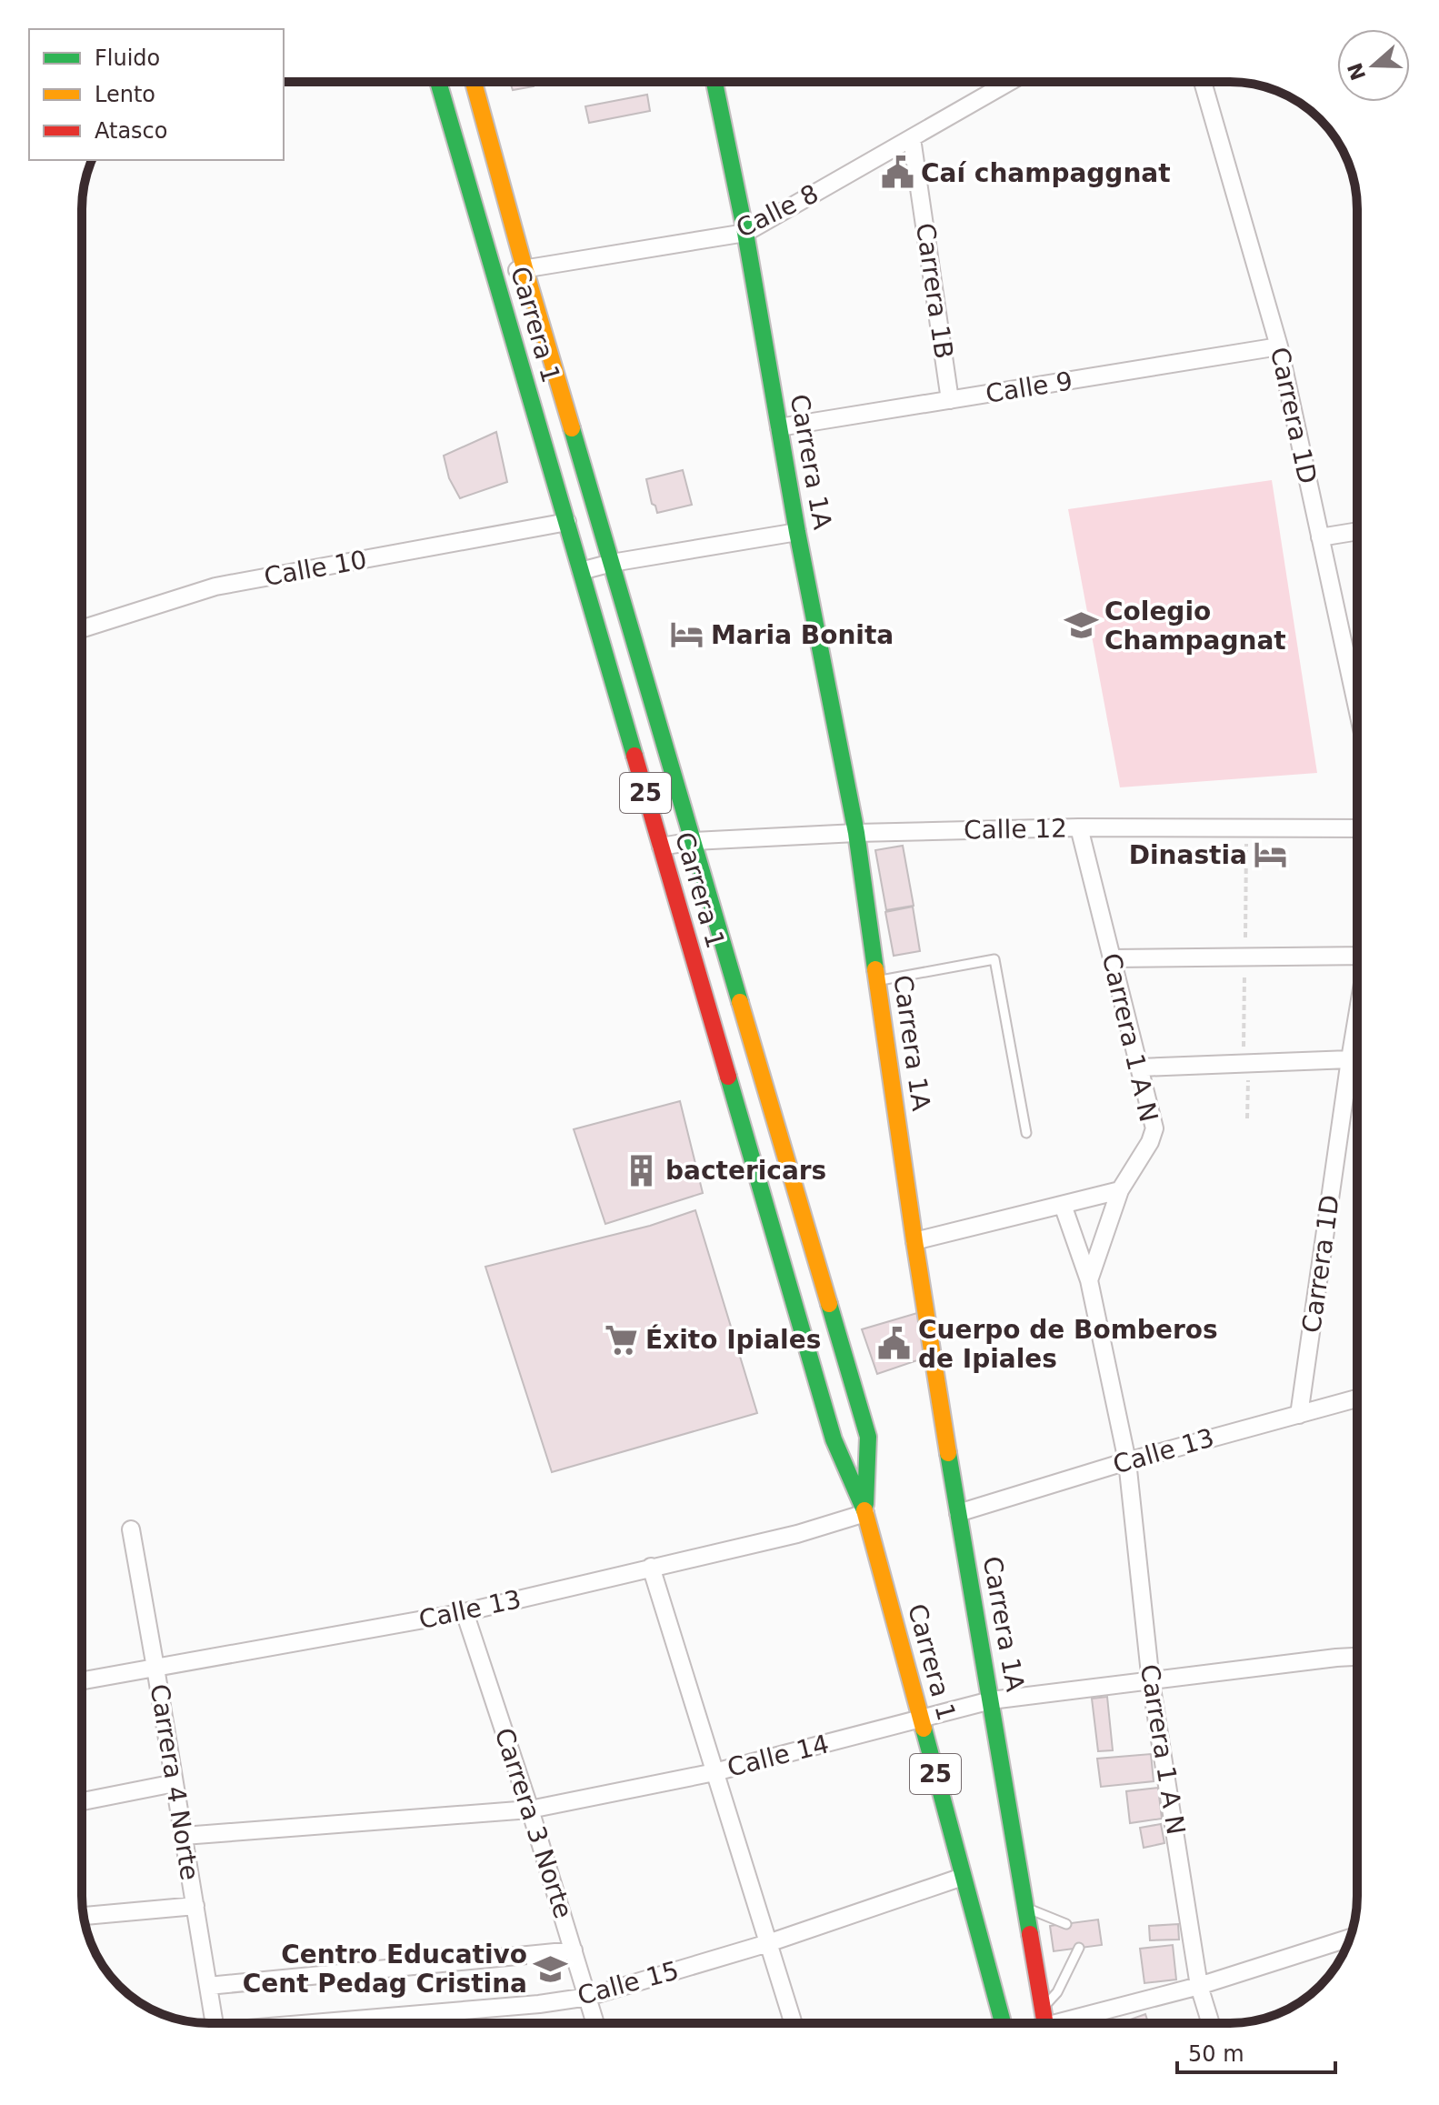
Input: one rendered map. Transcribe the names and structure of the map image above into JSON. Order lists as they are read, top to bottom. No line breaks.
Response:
{"streets":{"main road":["Carrera 1","Carrera 1A","25"],"street":["Calle 8","Carrera 1B","Calle 9","Carrera 1D","Calle 10","Calle 12","Carrera 1 A N","Calle 13","Calle 14","Carrera 4 Norte","Carrera 3 Norte","Calle 15"]},"crossings":[["Calle 8","Carrera 1B"],["Calle 8","Carrera 1"],["Calle 8","Carrera 1A"],["Carrera 1B","Calle 9"],["Carrera 1","Calle 10"],["Carrera 1","Calle 12"],["Carrera 1","Calle 13"],["Carrera 1","Calle 14"],["Carrera 1","Calle 15"],["Calle 9","Carrera 1D"],["Calle 9","Carrera 1A"],["Carrera 1D","Calle 13"],["Carrera 1A","Calle 12"],["Carrera 1A","Calle 13"],["Carrera 1A","Calle 14"],["Calle 12","Carrera 1 A N"],["Carrera 1 A N","Calle 13"],["Carrera 1 A N","Calle 14"],["Calle 13","Carrera 4 Norte"],["Calle 13","Carrera 3 Norte"],["Calle 14","Carrera 4 Norte"],["Calle 14","Carrera 3 Norte"],["Carrera 3 Norte","Calle 15"]],"places":{"public building":["Caí champaggnat","Cuerpo de Bomberos de Ipiales"],"school or university":["Colegio Champagnat","Centro Educativo Cent Pedag Cristina"],"hotel":["Maria Bonita","Dinastia"],"building":["bactericars"],"supermarket":["Éxito Ipiales"]},"legend":["Fluido","Lento","Atasco"],"scale_bar":"50 m","north":"left"}
